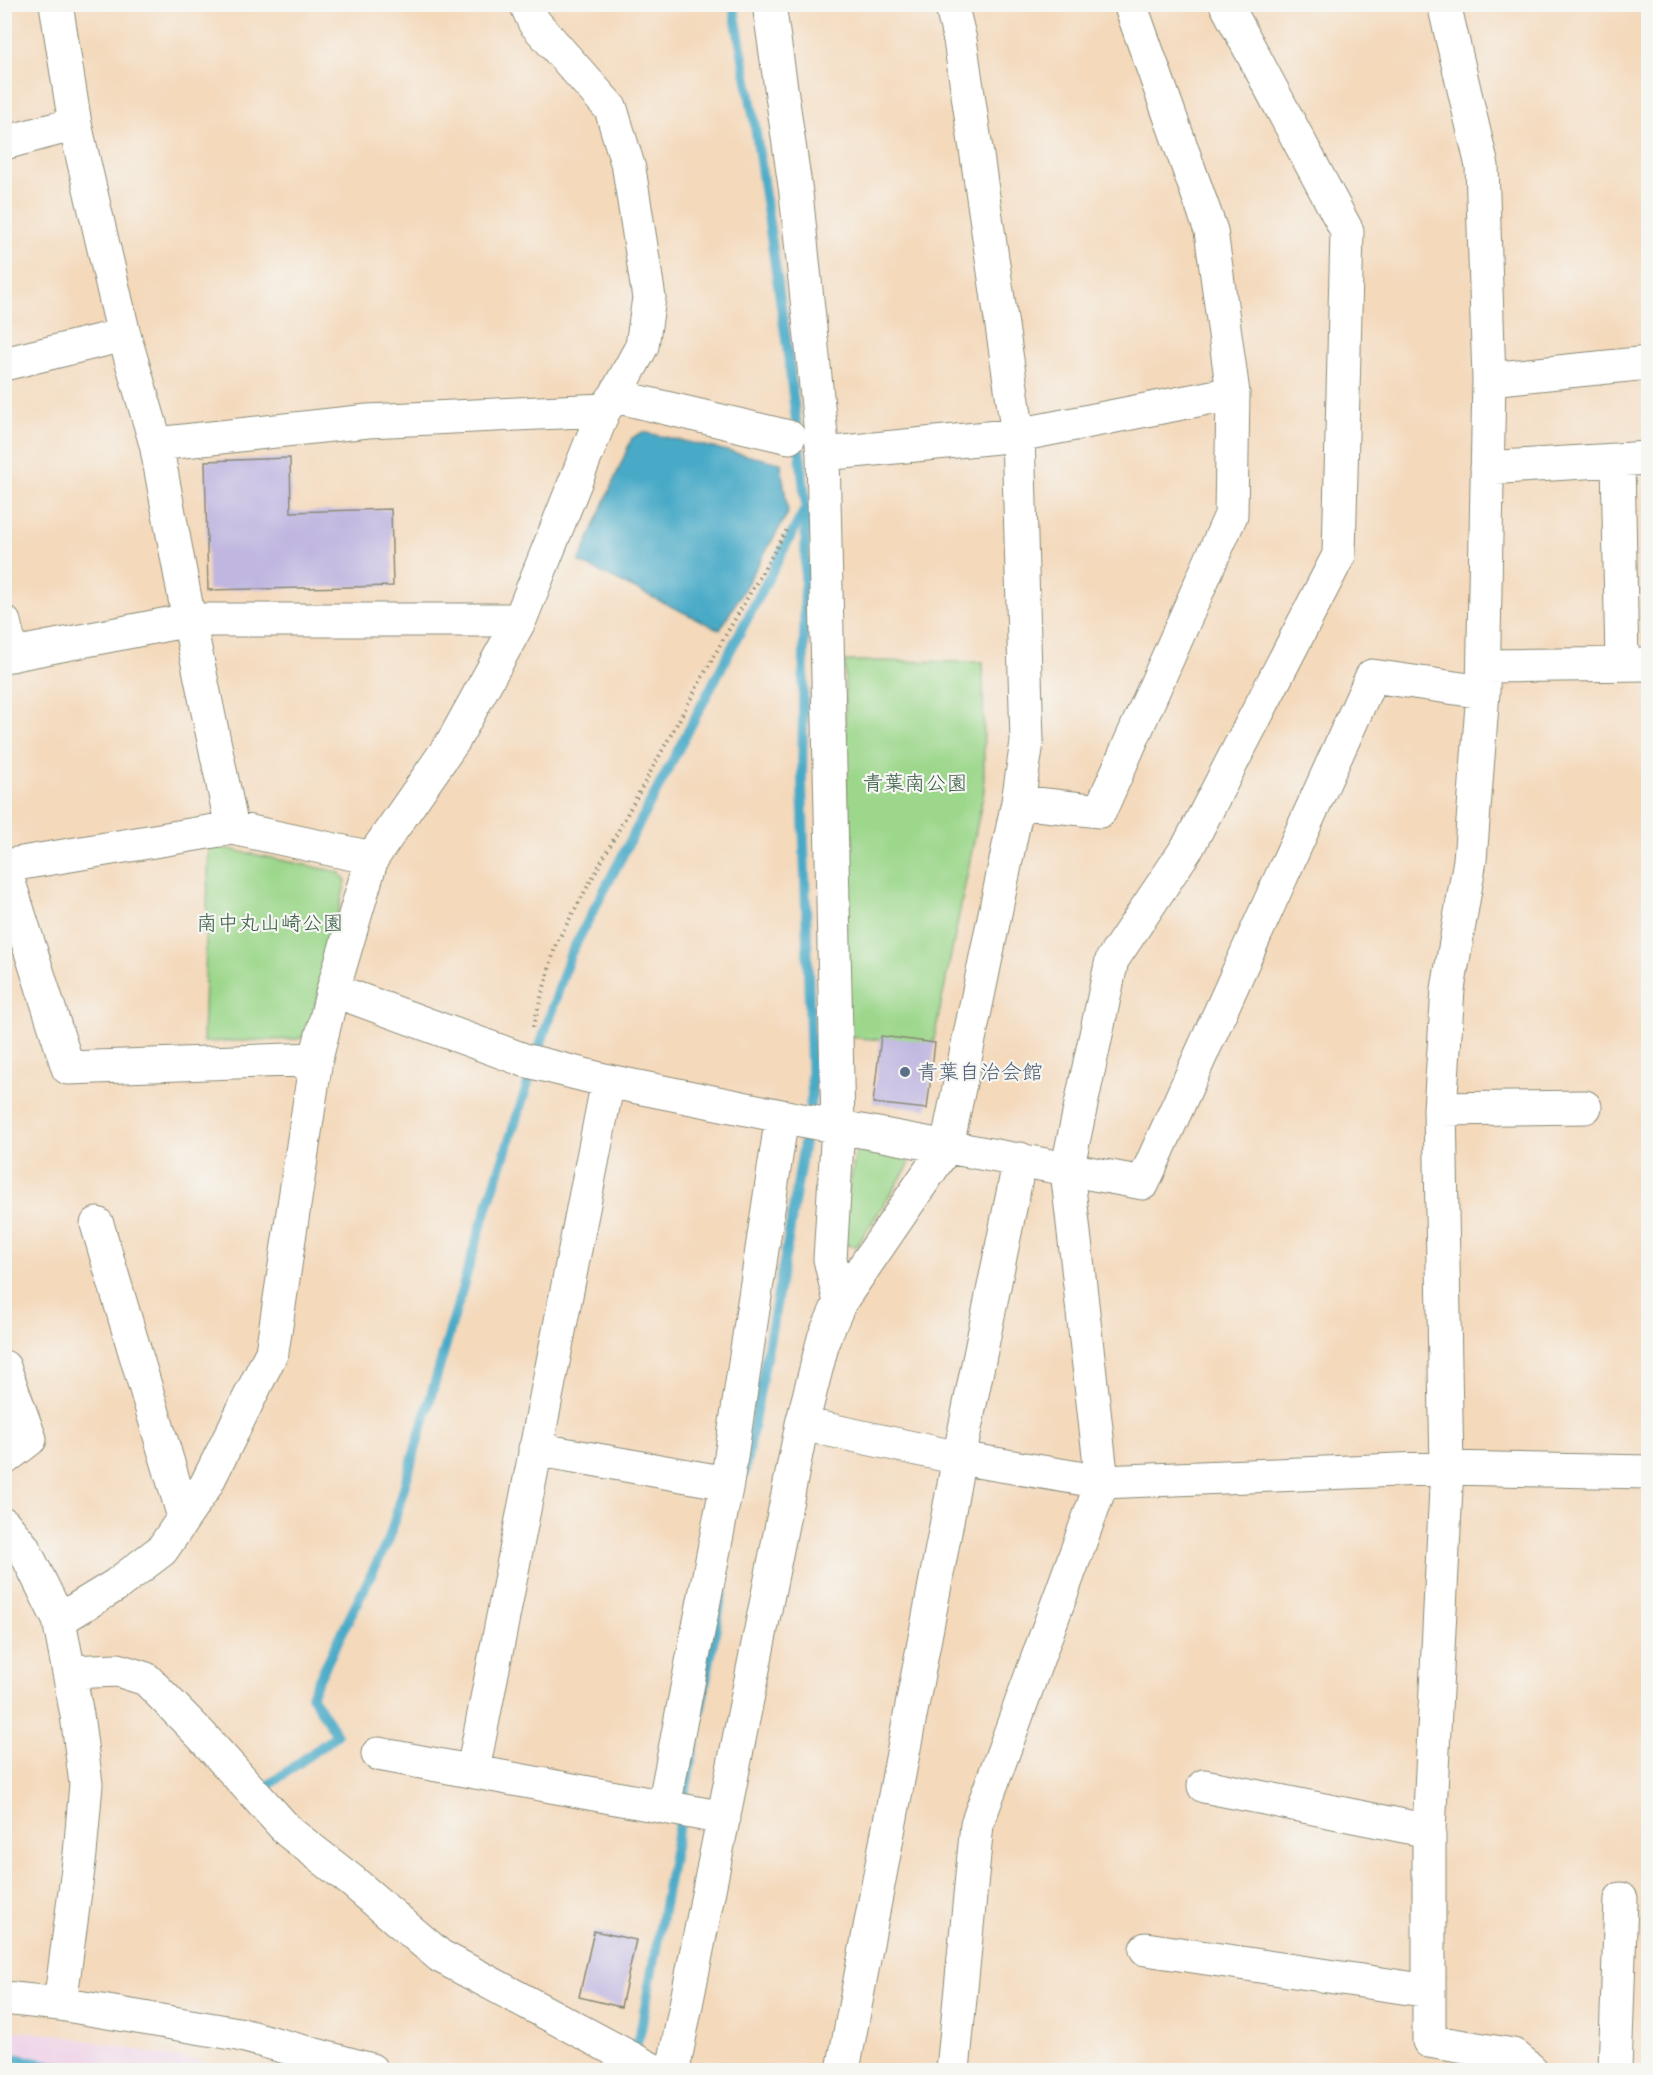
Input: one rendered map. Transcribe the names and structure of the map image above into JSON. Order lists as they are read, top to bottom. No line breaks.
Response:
{"parks":["青葉南公園","南中丸山崎公園"],"places":["青葉自治会館"]}
